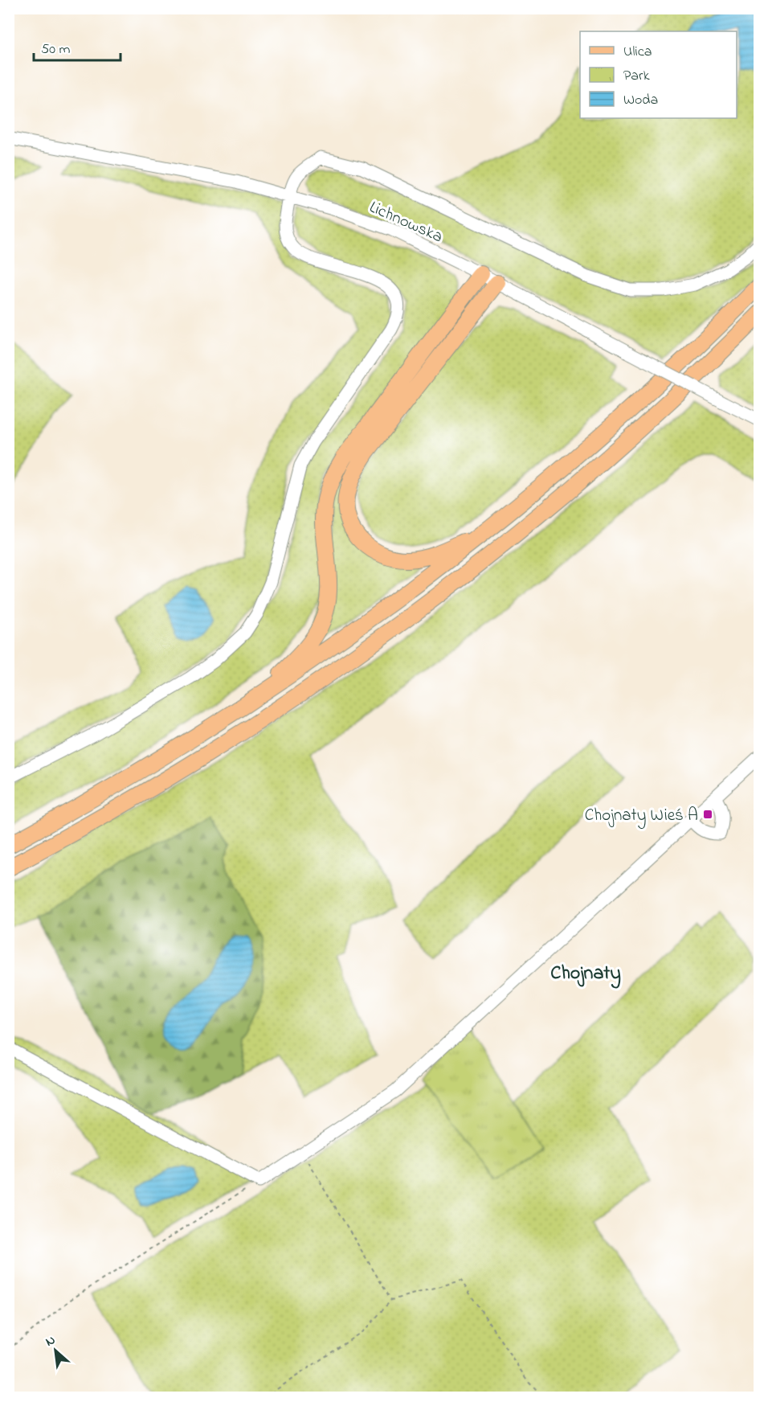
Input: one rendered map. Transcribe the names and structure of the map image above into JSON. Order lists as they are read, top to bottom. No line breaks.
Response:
{"streets":{"street":["Lichnowska"]},"districts":["Chojnaty"],"places":{"transit":["Chojnaty Wieś A"]},"legend":["Ulica","Park","Woda"],"scale_bar":"50 m","north":"top left"}
